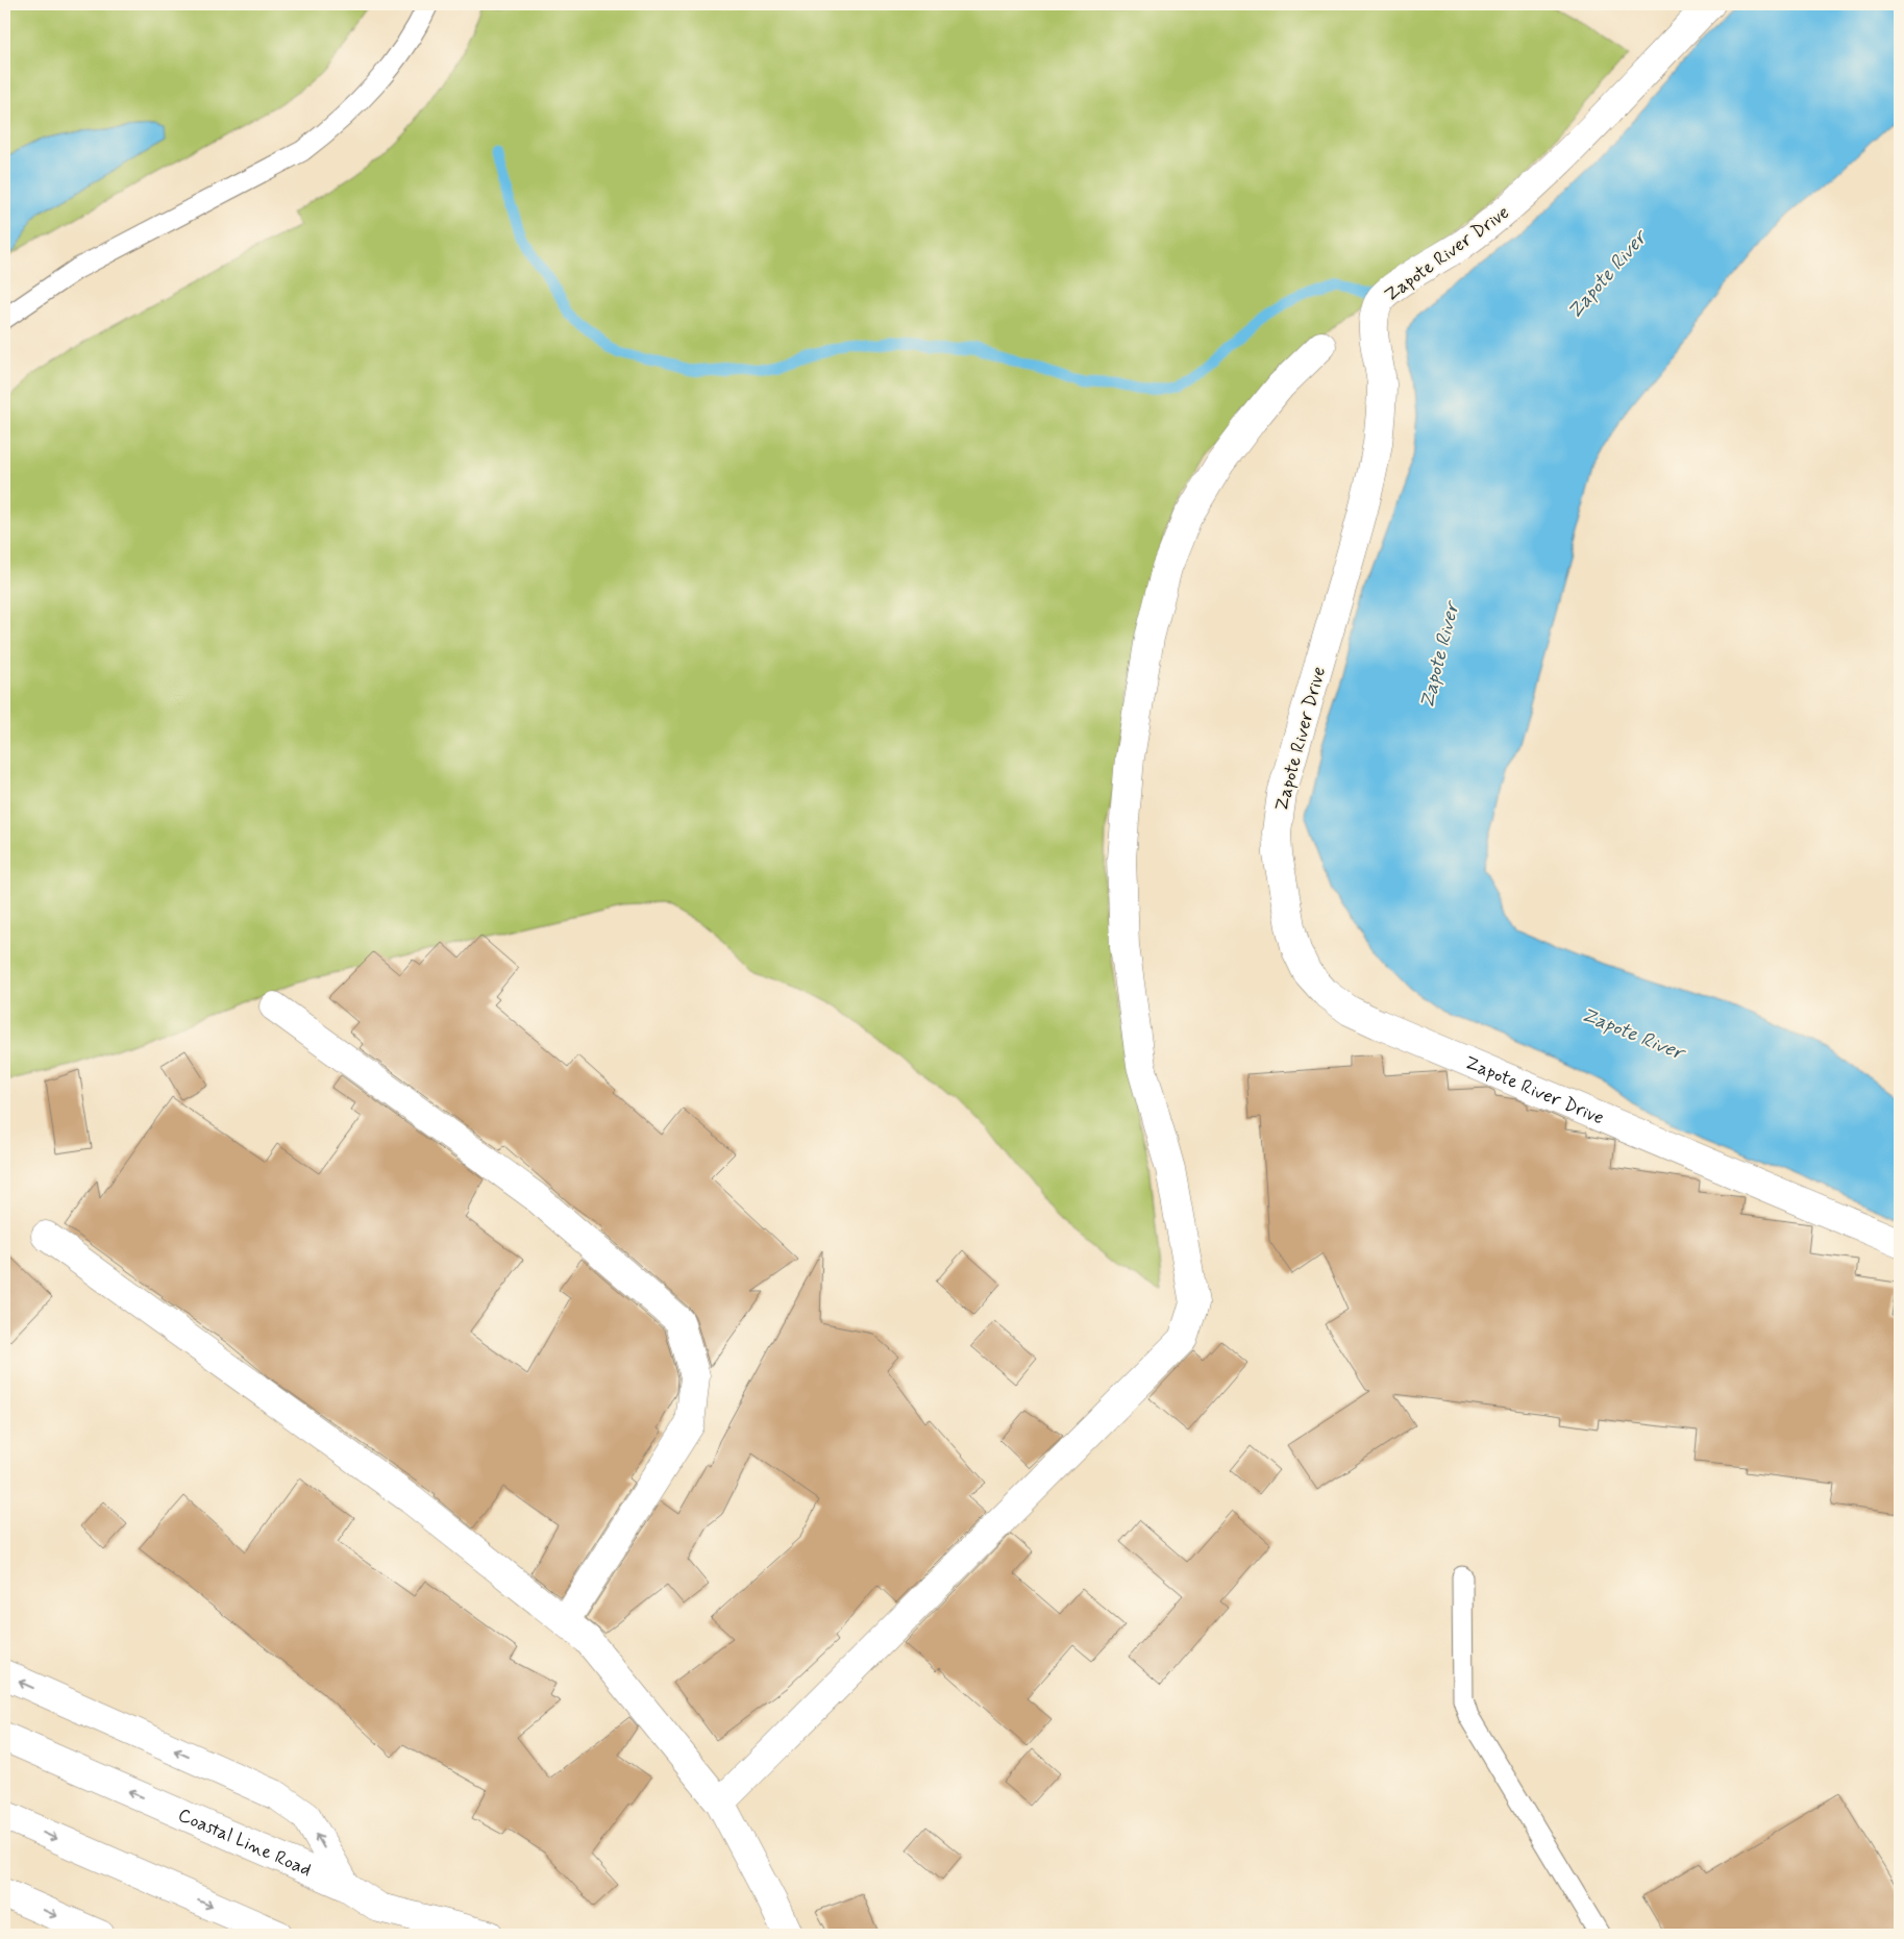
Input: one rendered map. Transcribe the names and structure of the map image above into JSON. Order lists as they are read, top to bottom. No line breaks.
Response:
{"streets":{"main road":["Zapote River Drive","Coastal Line Road"]},"water":["Zapote River"]}
